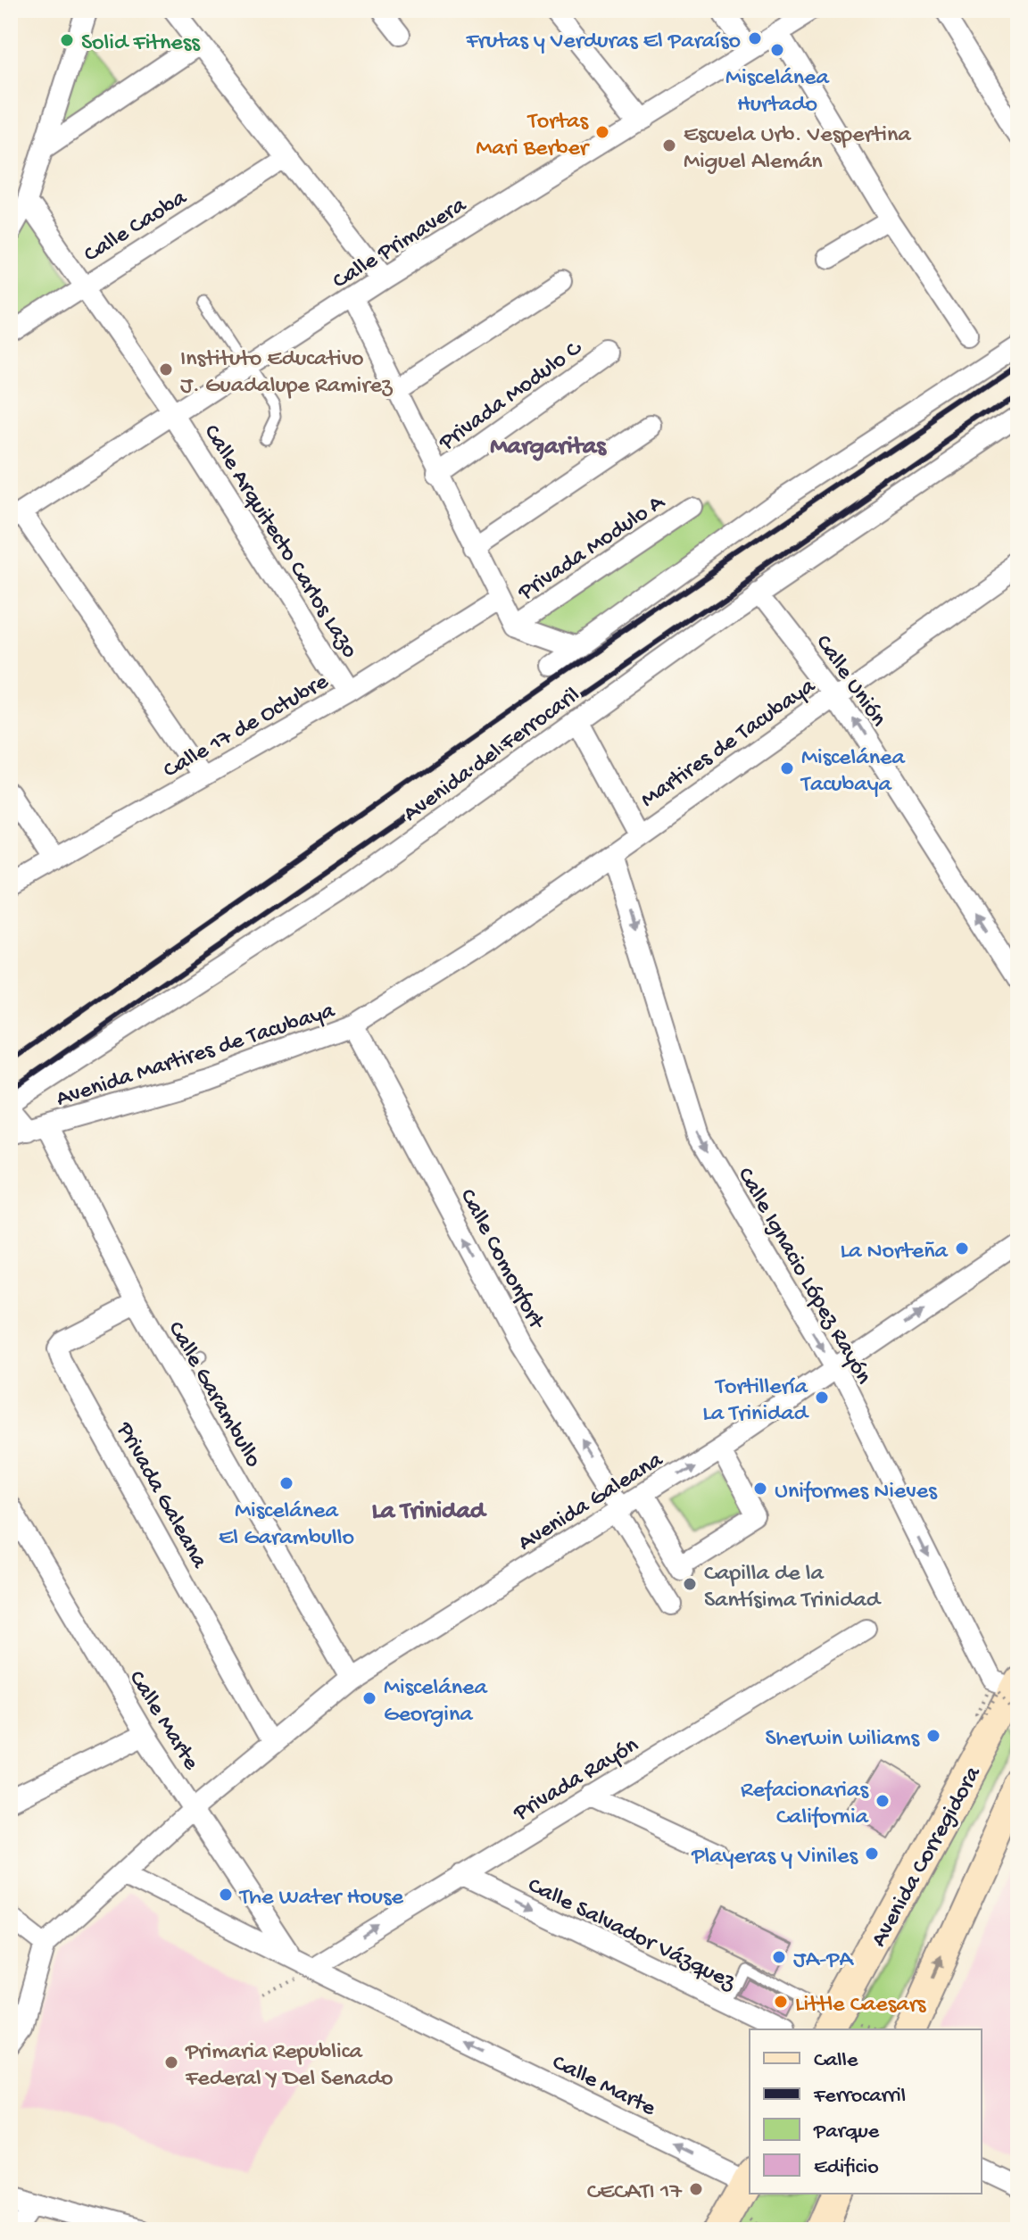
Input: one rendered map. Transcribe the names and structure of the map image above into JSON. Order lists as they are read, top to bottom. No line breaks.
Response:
{"streets":{"main road":["Avenida Corregidora"],"street":["Calle Caoba","Calle Primavera","Privada Modulo C","Calle Arquitecto Carlos Lazo","Privada Modulo A","Calle Unión","Calle 17 de Octubre","Martires de Tacubaya","Avenida del Ferrocaril","Avenida Martires de Tacubaya","Calle Comonfort","Calle Ignacio López Rayón","Calle Garambullo","Privada Galeana","Avenida Galeana","Calle Marte","Privada Rayón","Calle Salvador Vázquez"]},"crossings":[["Calle Caoba","Calle Arquitecto Carlos Lazo"],["Calle Primavera","Calle Arquitecto Carlos Lazo"],["Calle Arquitecto Carlos Lazo","Calle 17 de Octubre"],["Privada Modulo A","Avenida del Ferrocaril"],["Calle Unión","Martires de Tacubaya"],["Calle Unión","Avenida del Ferrocaril"],["Martires de Tacubaya","Avenida Martires de Tacubaya"],["Avenida del Ferrocaril","Avenida Martires de Tacubaya"],["Avenida del Ferrocaril","Calle Garambullo"],["Avenida Martires de Tacubaya","Calle Comonfort"],["Avenida Martires de Tacubaya","Calle Ignacio López Rayón"],["Avenida Martires de Tacubaya","Calle Garambullo"],["Calle Comonfort","Avenida Galeana"],["Calle Ignacio López Rayón","Avenida Galeana"],["Calle Ignacio López Rayón","Avenida Corregidora"],["Calle Garambullo","Privada Galeana"],["Calle Garambullo","Avenida Galeana"],["Privada Galeana","Avenida Galeana"],["Avenida Galeana","Calle Marte"],["Calle Marte","Privada Rayón"],["Privada Rayón","Calle Salvador Vázquez"]],"one_way":["Calle Unión","Calle Comonfort","Calle Ignacio López Rayón","Calle Marte"],"districts":["Margaritas","La Trinidad"],"places":["Frutas y Verduras El Paraíso","Solid Fitness","Miscelánea Hurtado","Tortas Mari Berber","Escuela Urb. Vespertina Miguel Alemán","Instituto Educativo J. Guadalupe Ramirez","Miscelánea Tacubaya","La Norteña","Tortillería La Trinidad","Miscelánea El Garambullo","Uniformes Nieves","Capilla de la Santísima Trinidad","Miscelánea Georgina","Sherwin wiliams","Refacionarias California","Playeras y Viniles","The Water House","JA-PA","Little Caesars","Primaria Republica Federal Y Del Senado","CECATI 17"],"legend":["Calle","Ferrocarril","Parque","Edificio"]}
